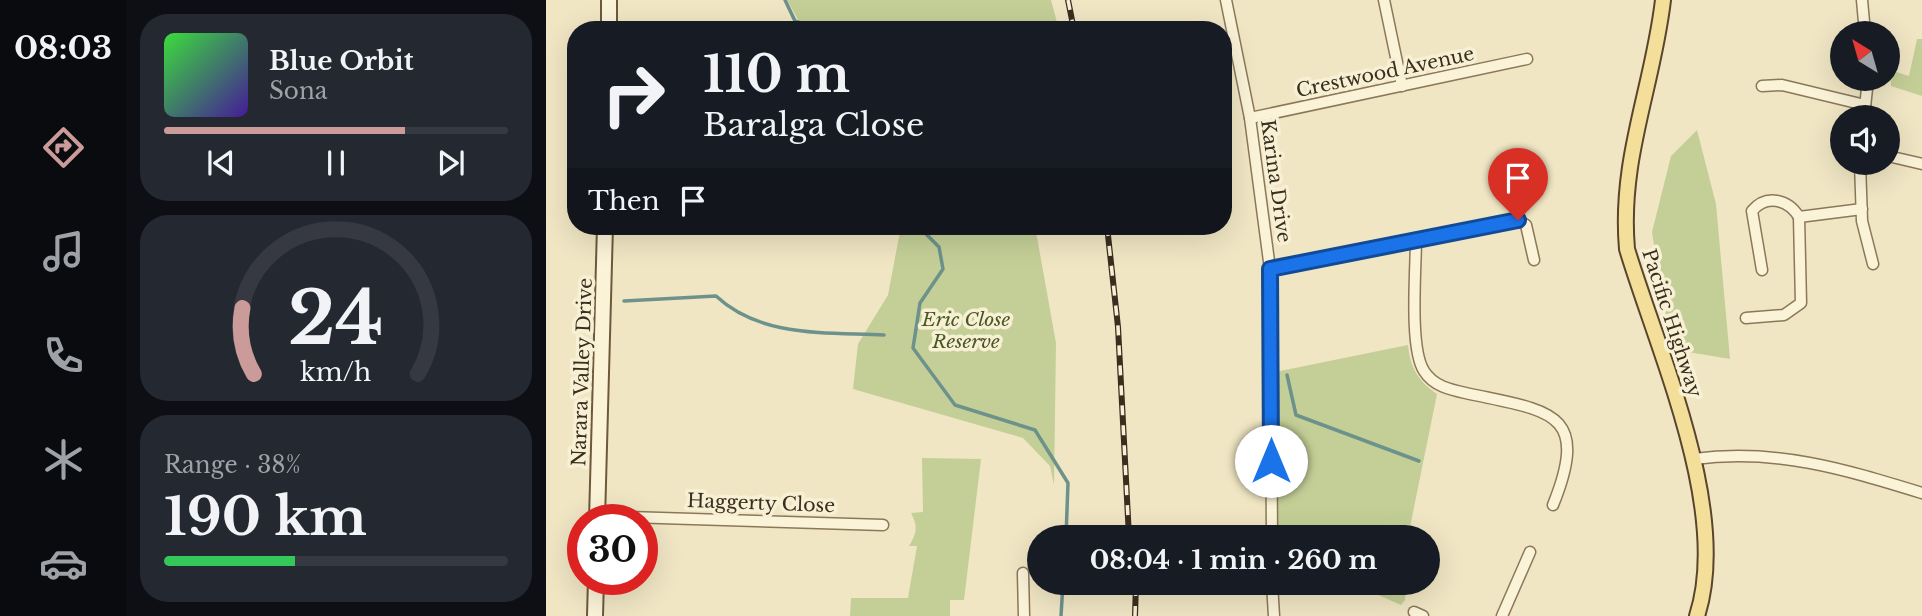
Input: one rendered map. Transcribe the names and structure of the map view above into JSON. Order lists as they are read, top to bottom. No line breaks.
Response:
{"streets":{"main road":["Pacific Highway","Narara Valley Drive"],"street":["Crestwood Avenue","Karina Drive","Haggerty Close"]},"crossings":[["Crestwood Avenue","Karina Drive"]],"parks":["Eric Close Reserve"],"north":"top left","page":{"tabs":"08:03","turn":["110 m","Baralga Close"],"song":["Blue Orbit","Sona"],"then":"Then","tile":["Range · 38%","190 km"],"limit":"30","trip":"08:04 · 1 min · 260 m","gauge":["24","km/h"]}}
